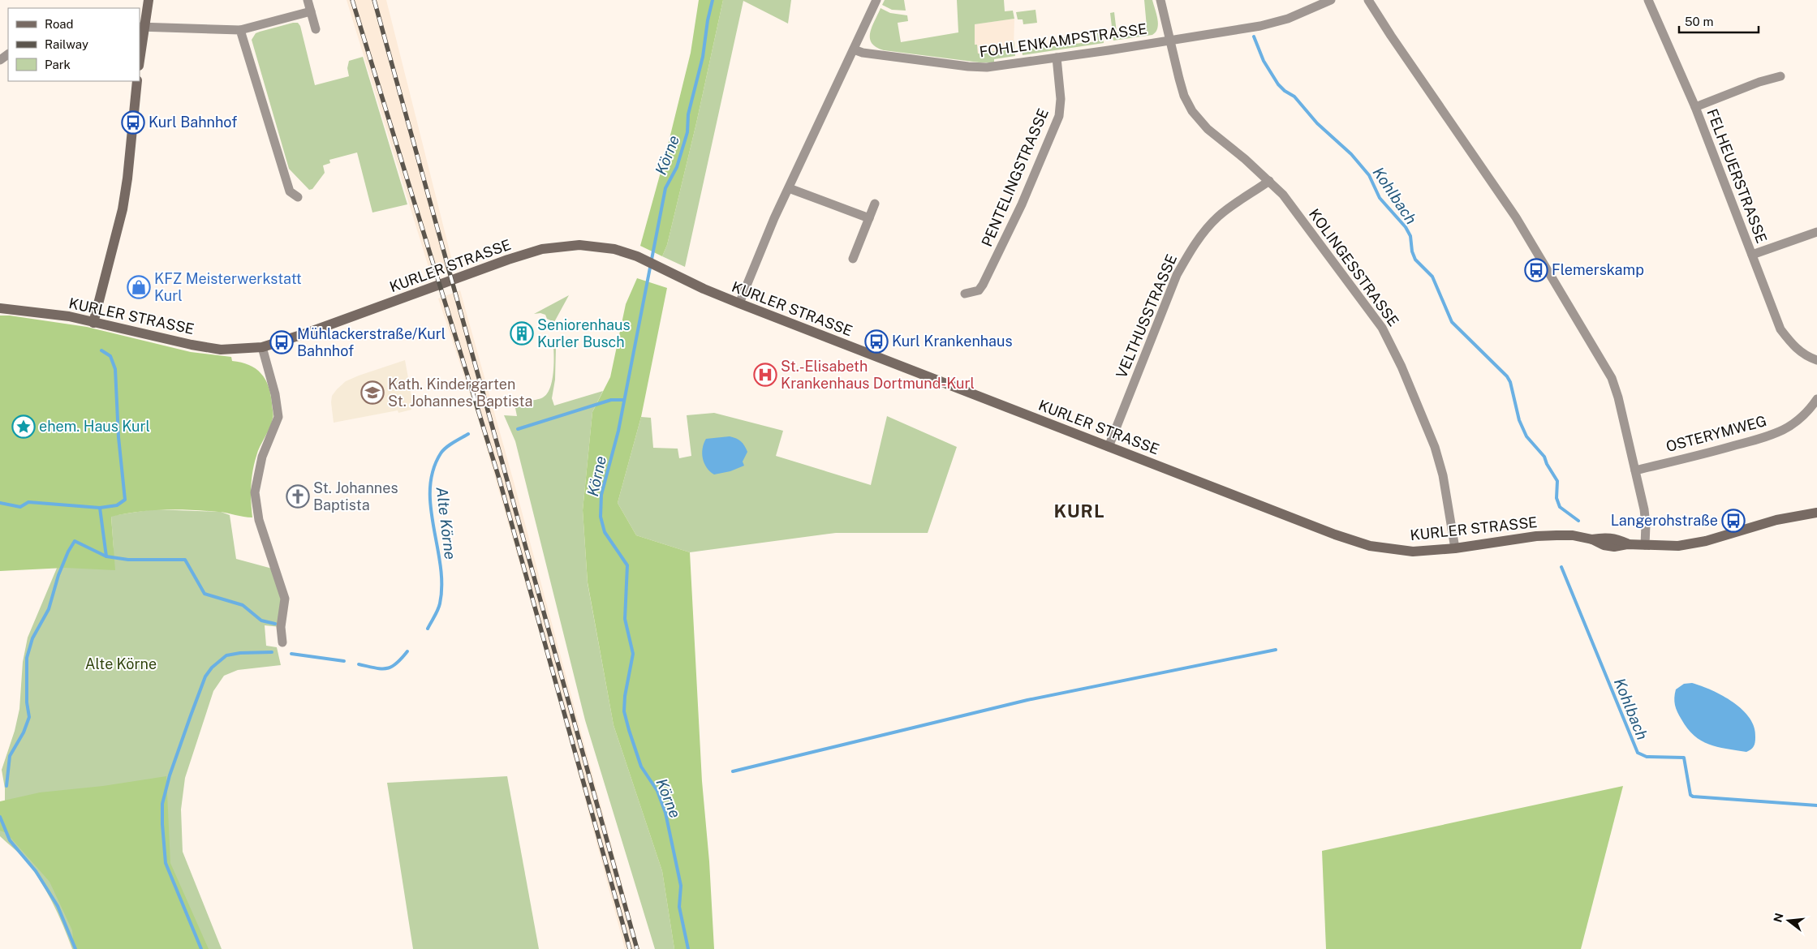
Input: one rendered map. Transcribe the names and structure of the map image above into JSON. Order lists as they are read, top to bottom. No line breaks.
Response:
{"streets":{"main road":["KURLER STRASSE"],"street":["FOHLENKAMPSTRASSE","FELHEUERSTRASSE","PENTELINGSTRASSE","KOLINGESSTRASSE","VELTHUSSTRASSE","OSTERYMWEG"]},"crossings":[["FOHLENKAMPSTRASSE","PENTELINGSTRASSE"],["FOHLENKAMPSTRASSE","KOLINGESSTRASSE"],["KURLER STRASSE","KOLINGESSTRASSE"],["KURLER STRASSE","VELTHUSSTRASSE"],["KOLINGESSTRASSE","VELTHUSSTRASSE"]],"districts":["KURL"],"water":["Körne","Kohlbach","Alte Körne"],"parks":["Alte Körne"],"places":{"bus stop":["Kurl Bahnhof","Flemerskamp","Kurl Krankenhaus","Mühlackerstraße/Kurl Bahnhof","Langerohstraße"],"shop":["KFZ Meisterwerkstatt Kurl"],"building":["Seniorenhaus Kurler Busch"],"hospital":["St.-Elisabeth Krankenhaus Dortmund-Kurl"],"school or university":["Kath. Kindergarten St. Johannes Baptista"],"place":["ehem. Haus Kurl"],"church":["St. Johannes Baptista"]},"legend":["Road","Railway","Park"],"scale_bar":"50 m","north":"left"}
